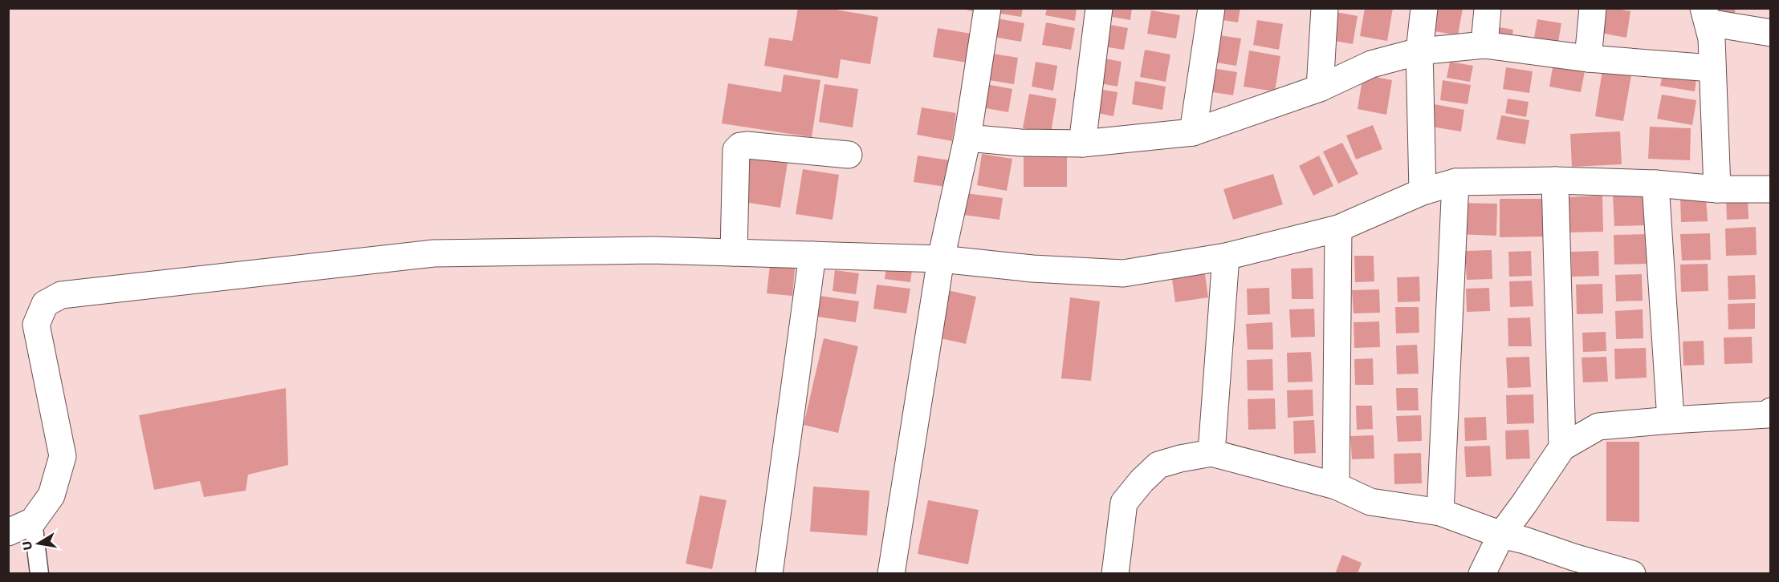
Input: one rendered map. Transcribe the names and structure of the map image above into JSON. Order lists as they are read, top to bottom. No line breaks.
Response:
{"north":"left"}
